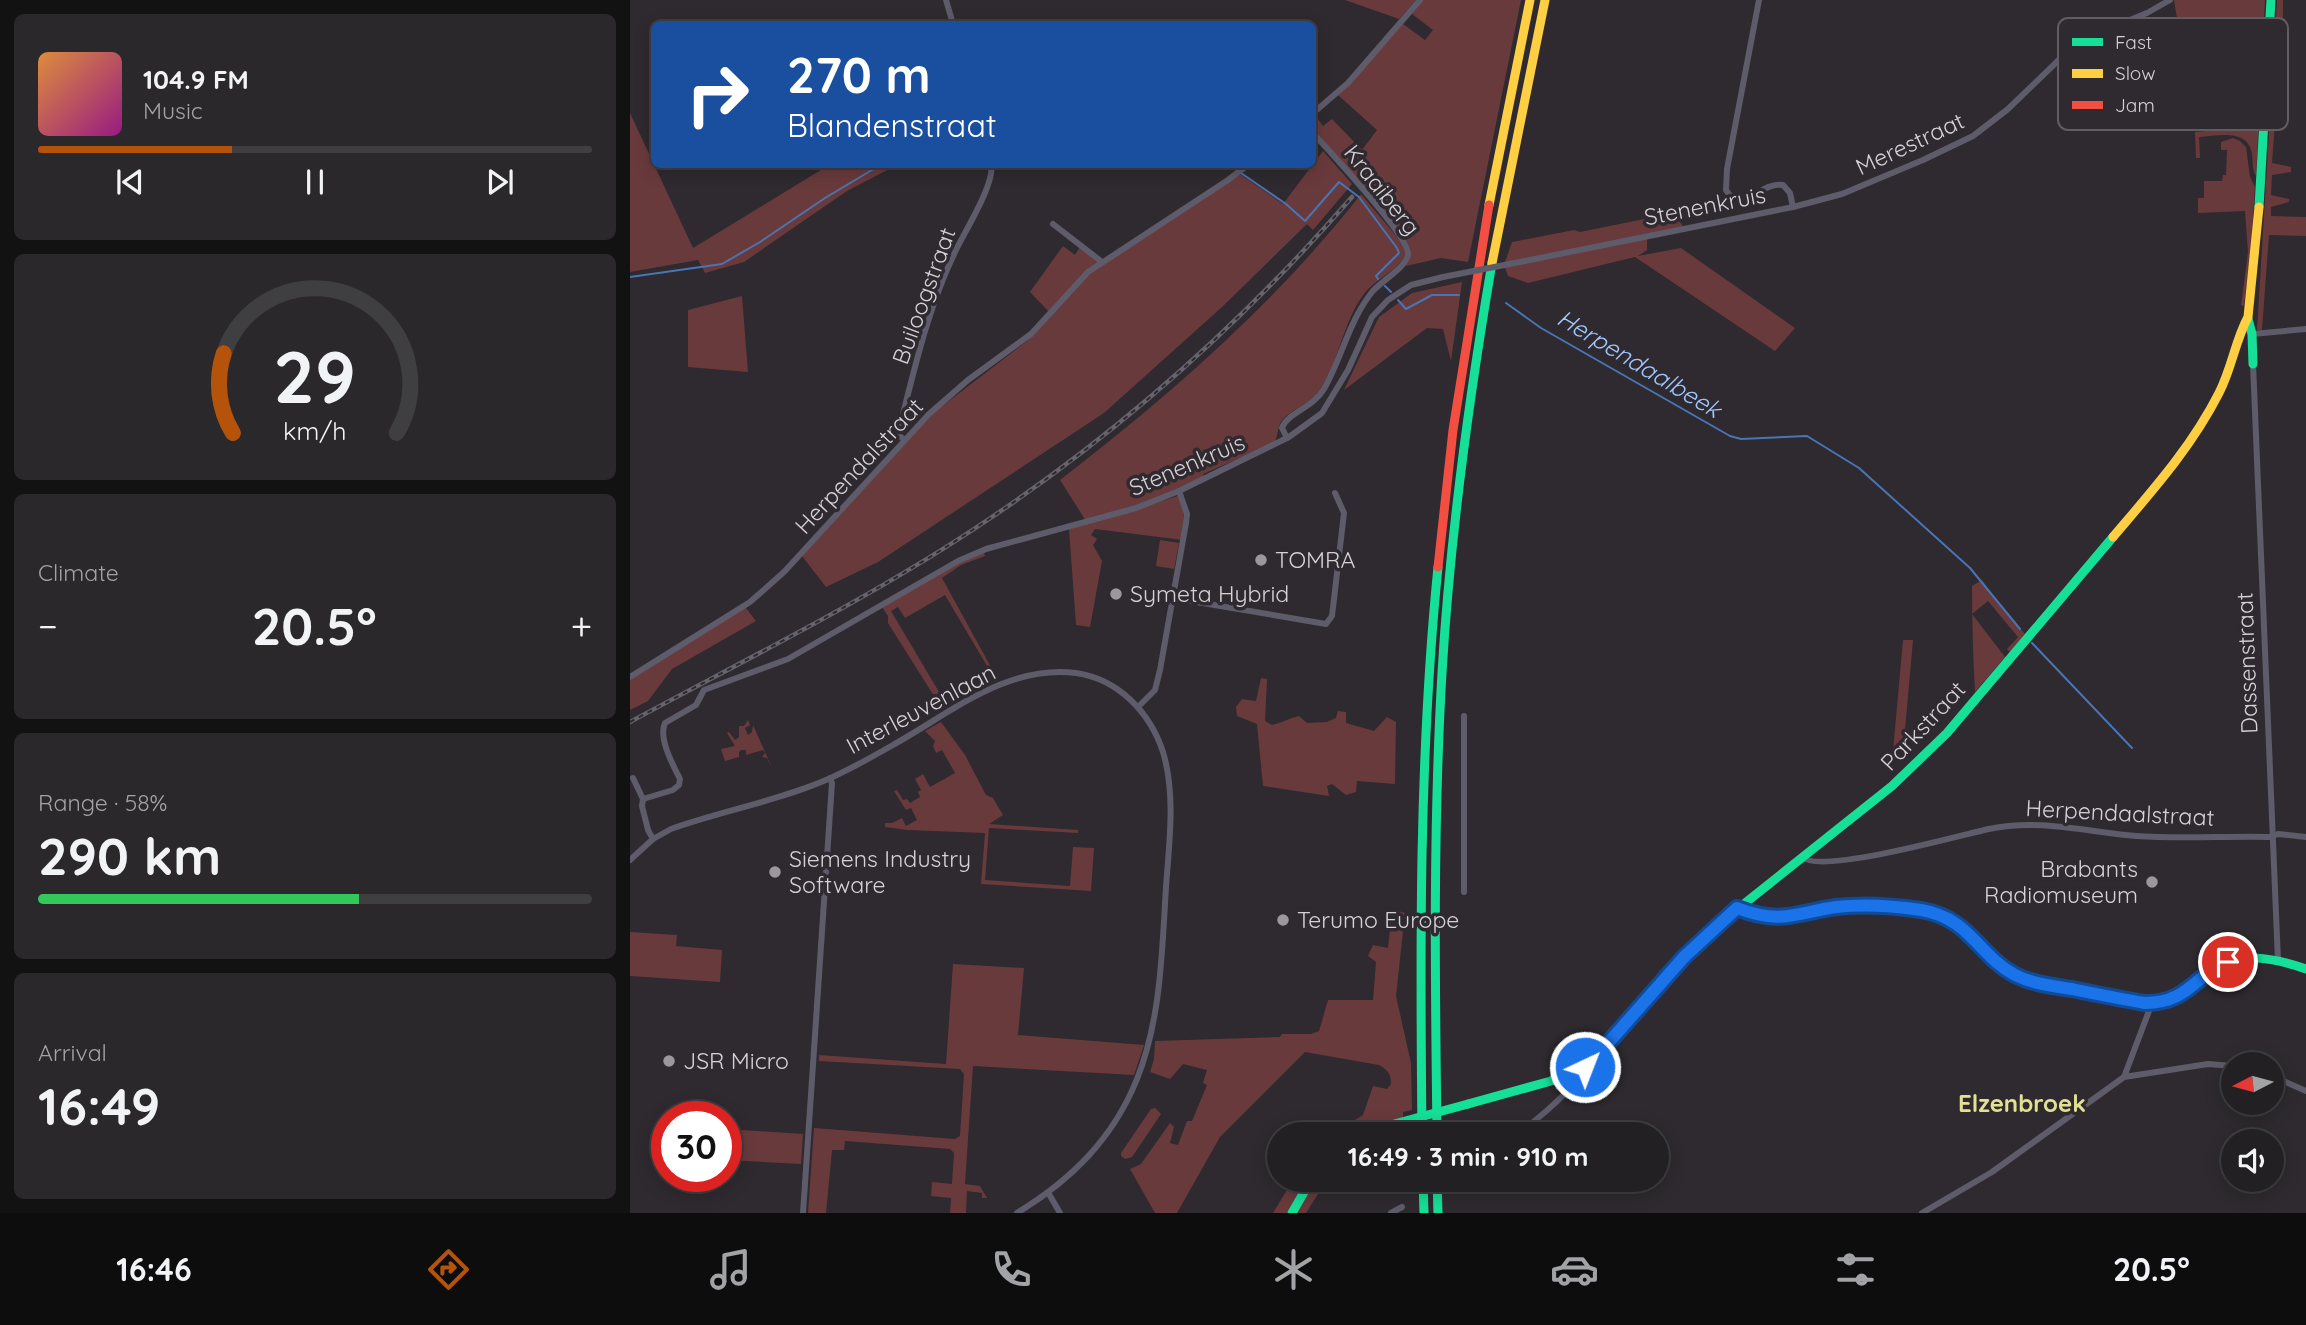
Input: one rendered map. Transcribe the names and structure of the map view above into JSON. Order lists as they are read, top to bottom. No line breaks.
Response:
{"streets":{"main road":["Dassenstraat","Parkstraat"],"street":["Merestraat","Kraaiberg","Stenenkruis","Builoogstraat","Herpendalstraat","Interleuvenlaan","Herpendaalstraat"]},"crossings":[["Merestraat","Stenenkruis"],["Kraaiberg","Stenenkruis"],["Builoogstraat","Herpendalstraat"],["Dassenstraat","Parkstraat"],["Dassenstraat","Herpendaalstraat"],["Parkstraat","Herpendaalstraat"]],"districts":["Elzenbroek"],"water":["Herpendaalbeek"],"places":["TOMRA","Symeta Hybrid","Siemens Industry Software","Brabants Radiomuseum","Terumo Europe","JSR Micro"],"legend":["Fast","Slow","Jam"],"north":"left","page":{"turn":["270 m","Blandenstraat"],"song":["104.9 FM","Music"],"tile":["Climate",["Range · 58%","290 km"],["Arrival","16:49"]],"heat":["−","20.5°","+"],"limit":"30","trip":"16:49 · 3 min · 910 m","tabs":["16:46","20.5°"],"gauge":["29","km/h"]}}
